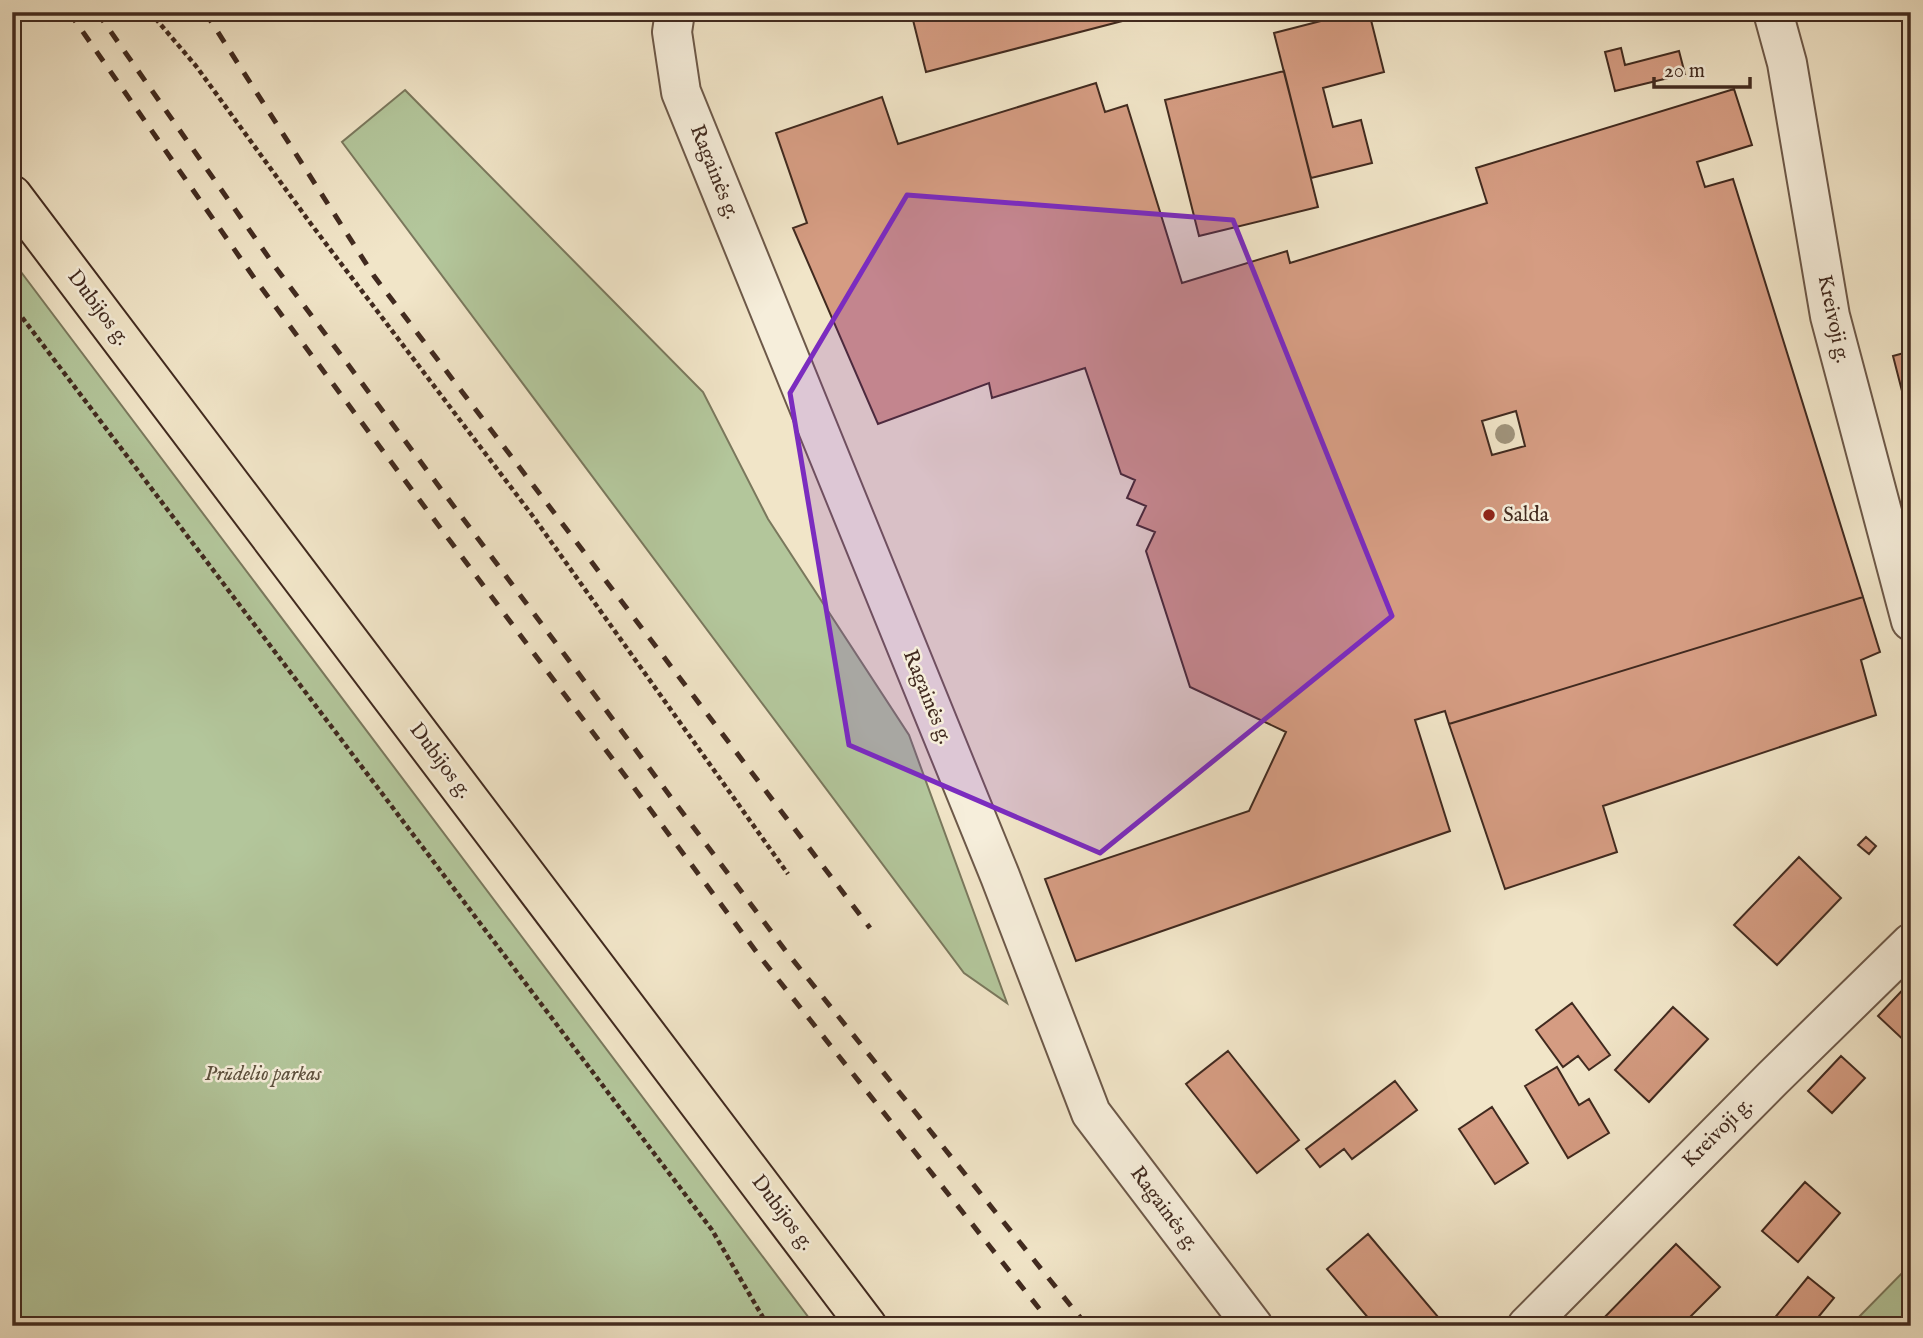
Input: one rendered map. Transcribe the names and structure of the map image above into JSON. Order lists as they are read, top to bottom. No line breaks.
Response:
{"streets":{"main road":["Dubijos g."],"street":["Ragainės g.","Kreivoji g."]},"parks":["Prūdelio parkas"],"places":["Salda"],"scale_bar":"20 m"}
